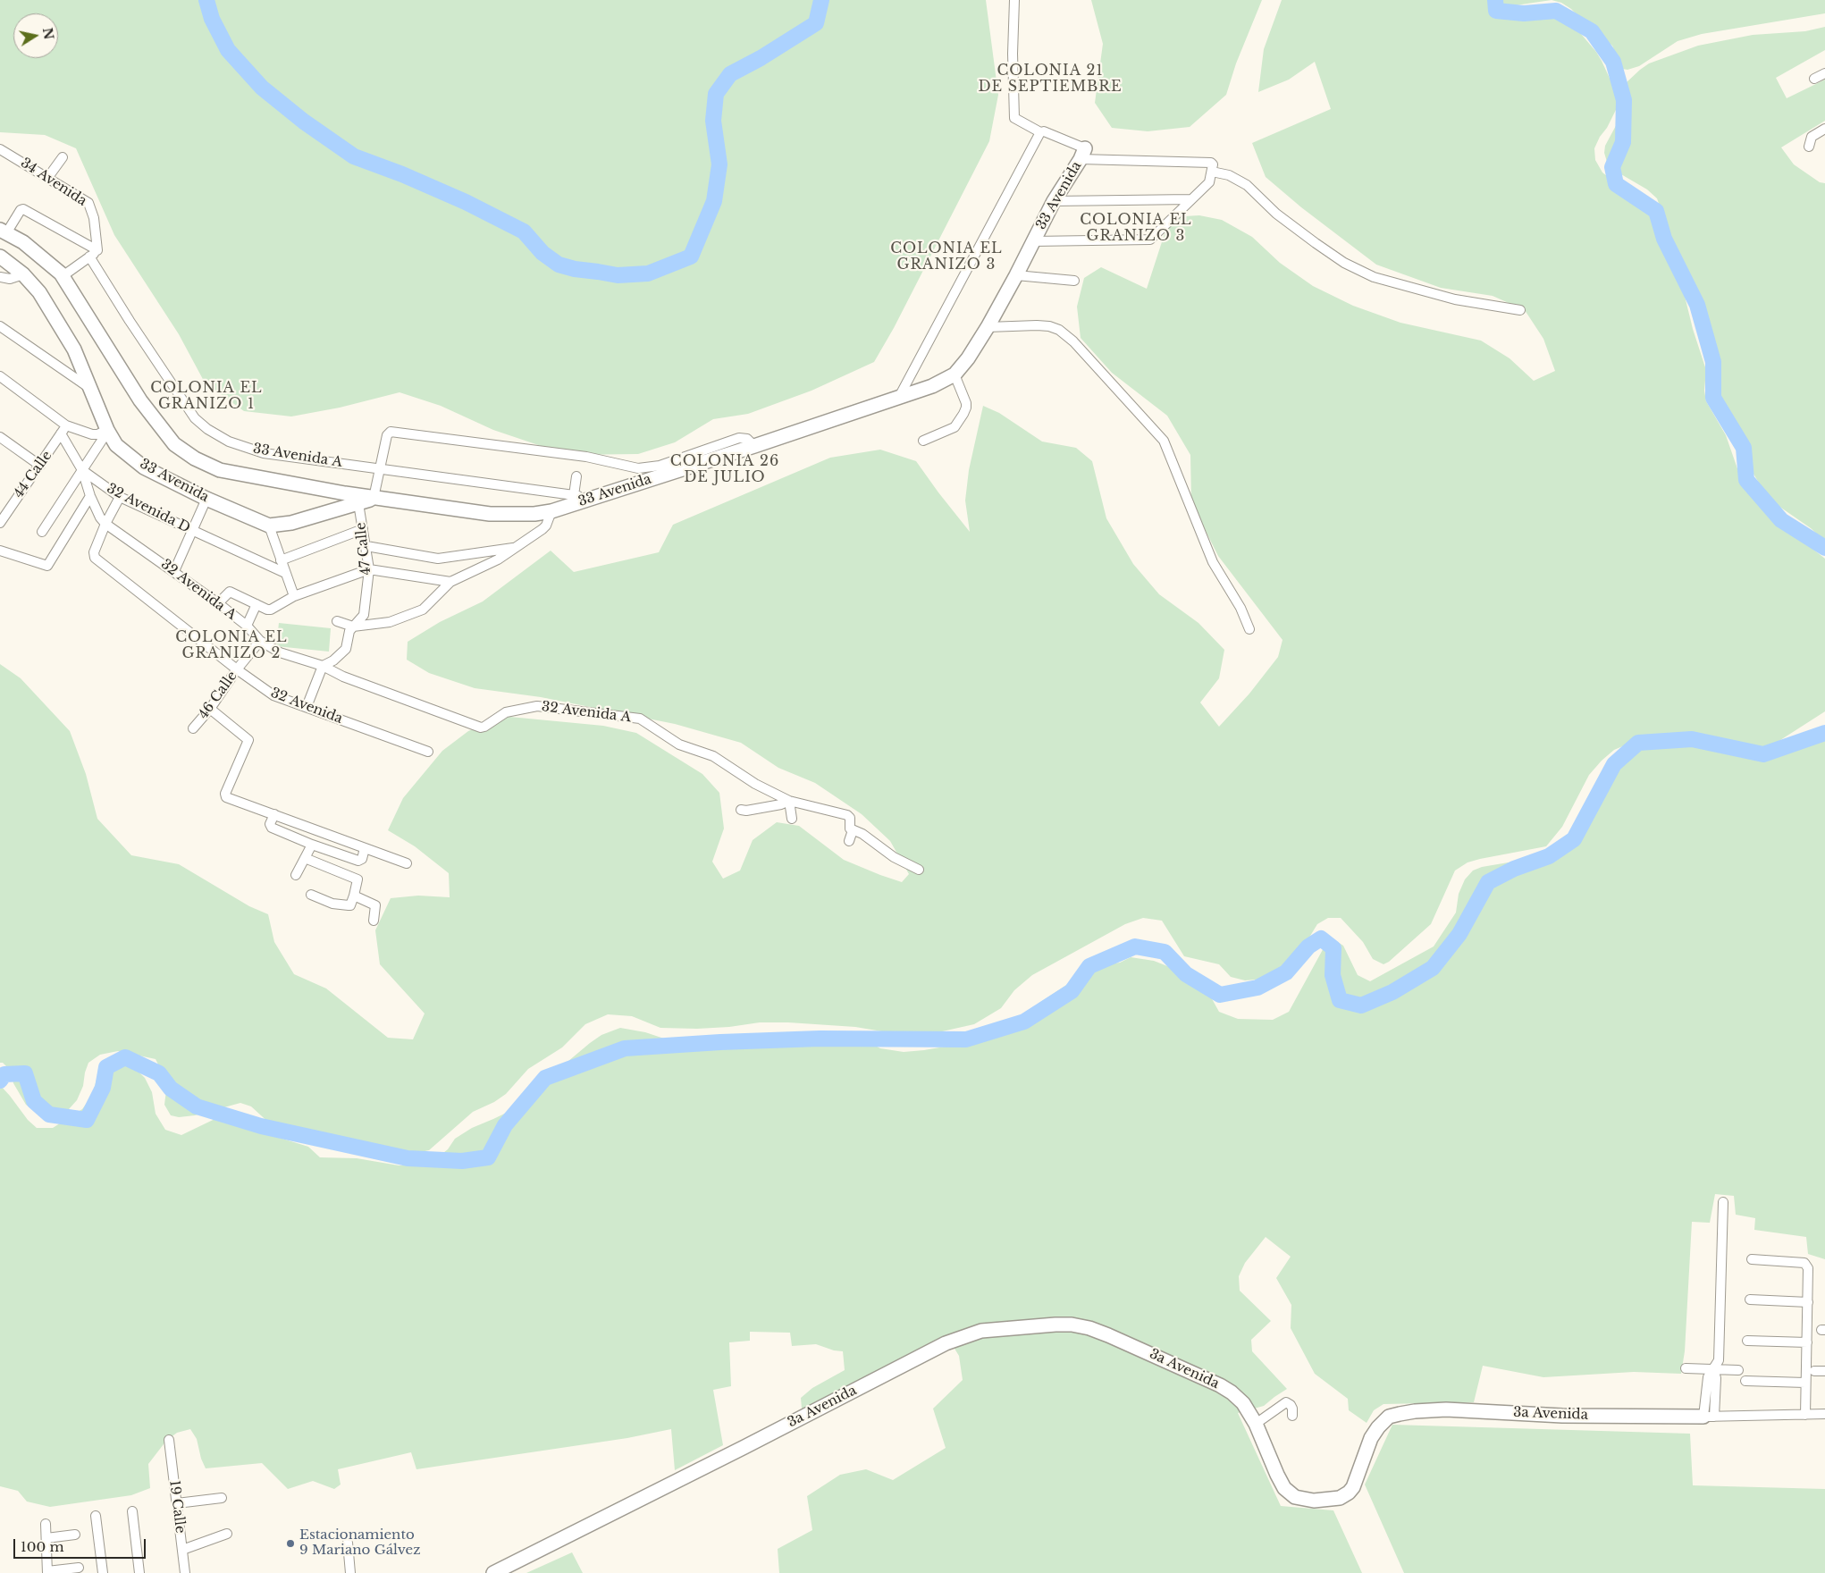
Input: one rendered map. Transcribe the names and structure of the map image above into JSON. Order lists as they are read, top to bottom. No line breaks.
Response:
{"streets":{"street":["34 Avenida","33 Avenida","33 Avenida A","44 Calle","32 Avenida D","47 Calle","32 Avenida A","46 Calle","32 Avenida","3a Avenida","19 Calle"]},"crossings":[["33 Avenida","33 Avenida A"],["33 Avenida","47 Calle"],["47 Calle","32 Avenida A"],["32 Avenida A","46 Calle"],["32 Avenida A","32 Avenida"],["46 Calle","32 Avenida"]],"districts":["COLONIA 21 DE SEPTIEMBRE","COLONIA EL GRANIZO 3","COLONIA EL GRANIZO 3","COLONIA EL GRANIZO 1","COLONIA 26 DE JULIO","COLONIA EL GRANIZO 2"],"places":["Estacionamiento 9 Mariano Gálvez"],"scale_bar":"100 m","north":"right"}
